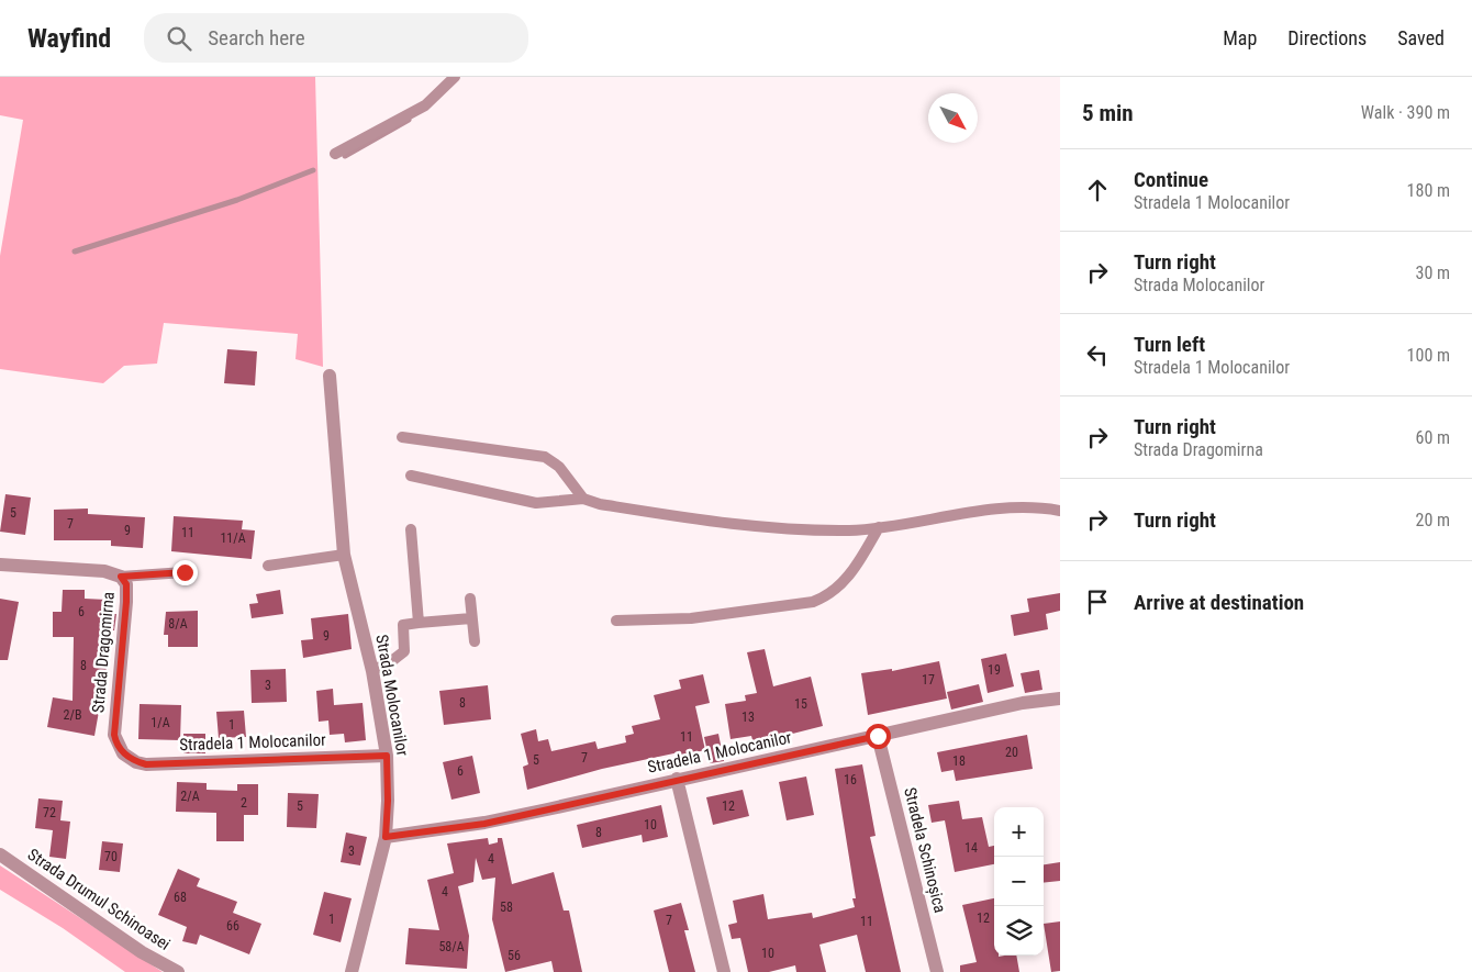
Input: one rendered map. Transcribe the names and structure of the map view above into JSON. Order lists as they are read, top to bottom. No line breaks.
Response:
{"streets":{"street":["Strada Dragomirna","Strada Molocanilor","Stradela 1 Molocanilor","Stradela Schinoșica","Strada Drumul Schinoasei"]},"crossings":[["Strada Dragomirna","Stradela 1 Molocanilor"],["Strada Molocanilor","Stradela 1 Molocanilor"],["Stradela 1 Molocanilor","Stradela Schinoșica"]],"house_numbers":["5","7","9","11","11/A","6","8/A","9","8","19","17","3","8","15","2/B","13","1/A","1","11","20","7","5","18","6","16","2/A","2","5","12","72","10","8","14","3","70","4","4","68","58","12","1","7","11","66","58/A","10","56"],"north":"bottom right","page":{"header":"Wayfind","search":"Search here","nav":["Map","Directions","Saved"],"heading":["5 min","Walk · 390 m"],"list":[["Continue","Stradela 1 Molocanilor","180 m"],["Turn right","Strada Molocanilor","30 m"],["Turn left","Stradela 1 Molocanilor","100 m"],["Turn right","Strada Dragomirna","60 m"],["Turn right","20 m"],"Arrive at destination"],"map_buttons":["+","−"]}}
